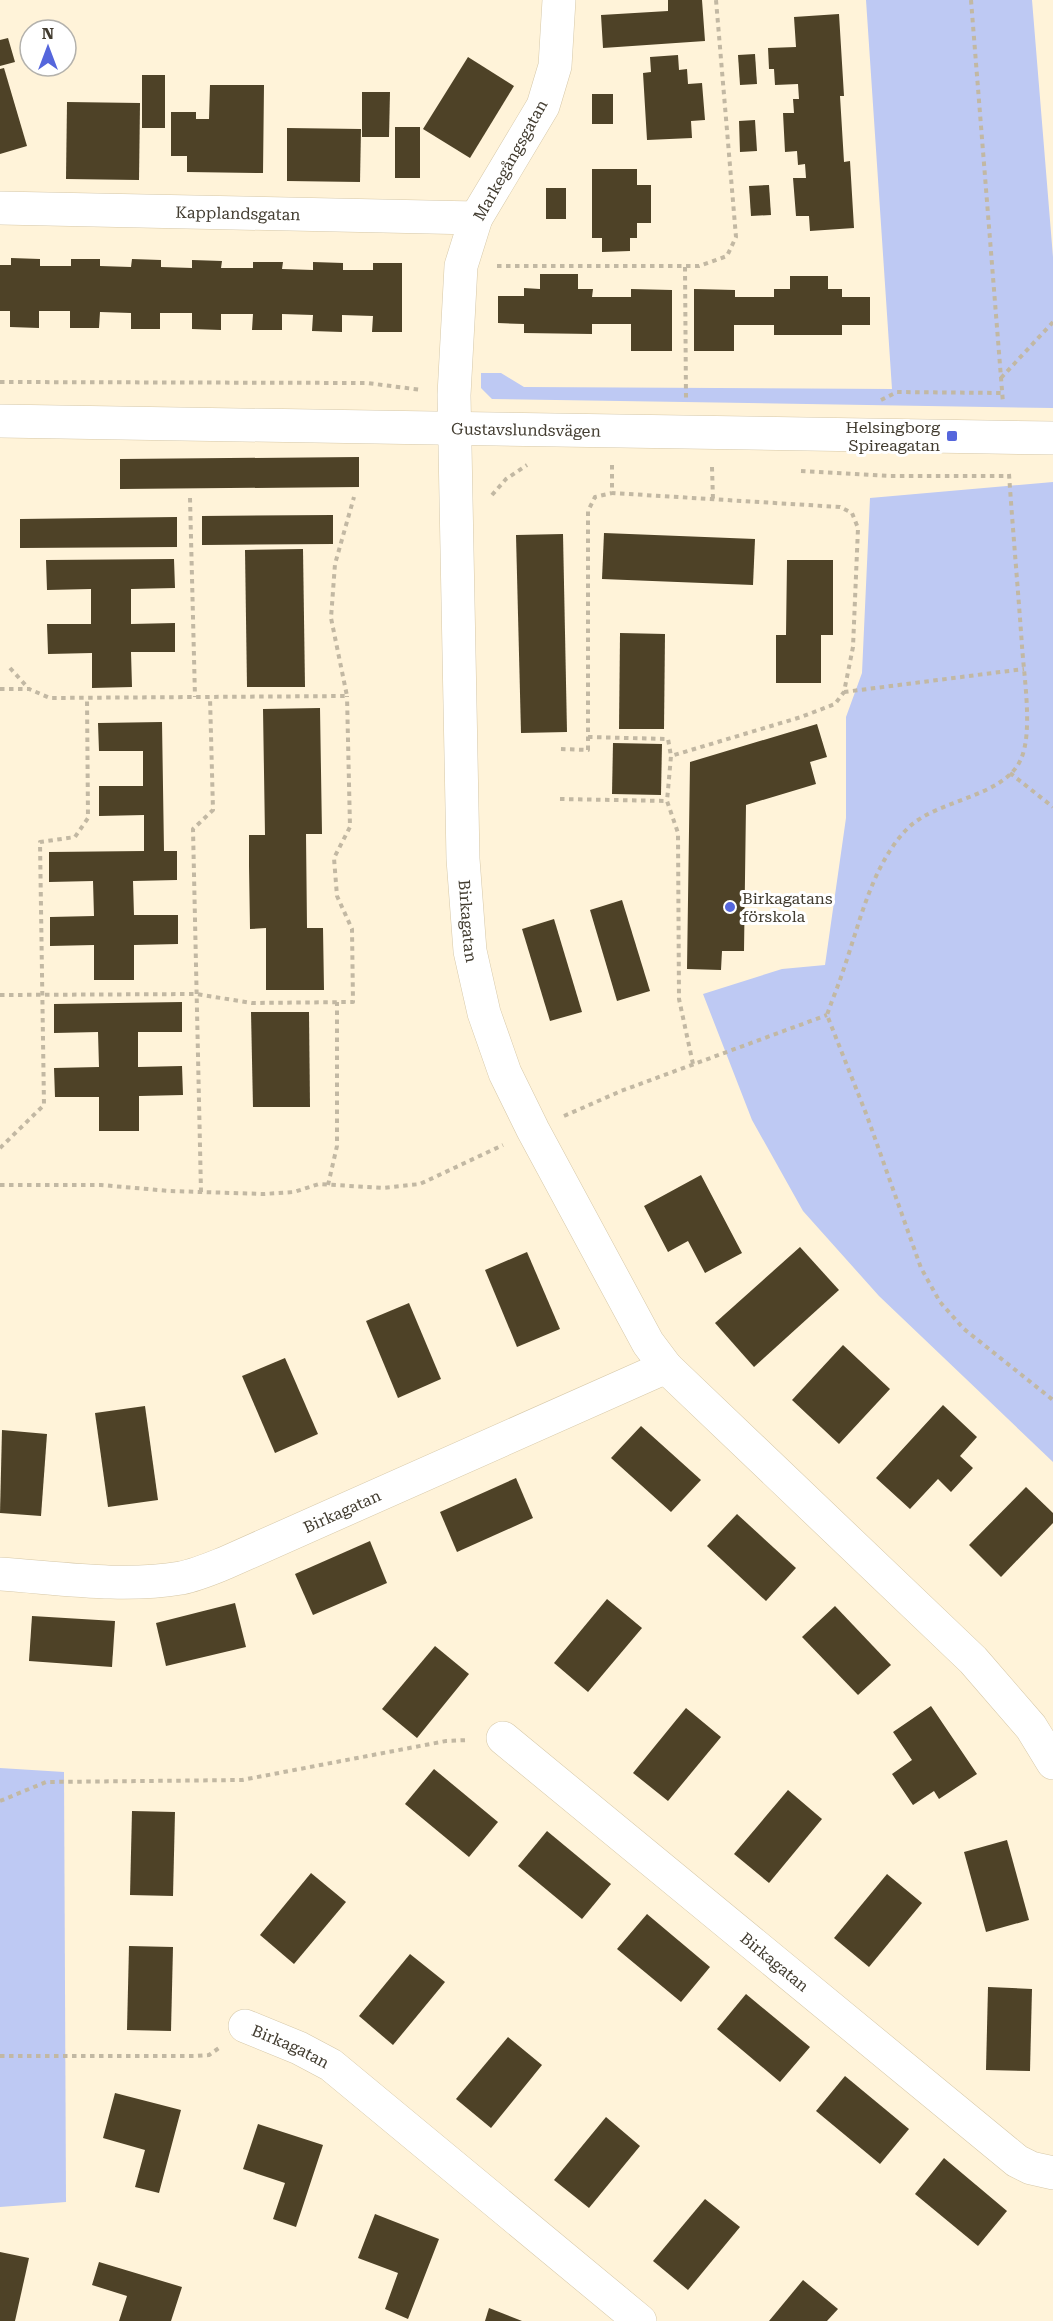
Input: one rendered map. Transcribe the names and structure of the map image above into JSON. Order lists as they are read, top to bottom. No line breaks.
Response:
{"streets":{"street":["Markegångsgatan","Kapplandsgatan","Gustavslundsvägen","Birkagatan"]},"crossings":[["Markegångsgatan","Kapplandsgatan"],["Markegångsgatan","Gustavslundsvägen"],["Markegångsgatan","Birkagatan"],["Gustavslundsvägen","Birkagatan"]],"places":{"transit":["Helsingborg Spireagatan"],"other":["Birkagatans förskola"]},"north":"top"}
